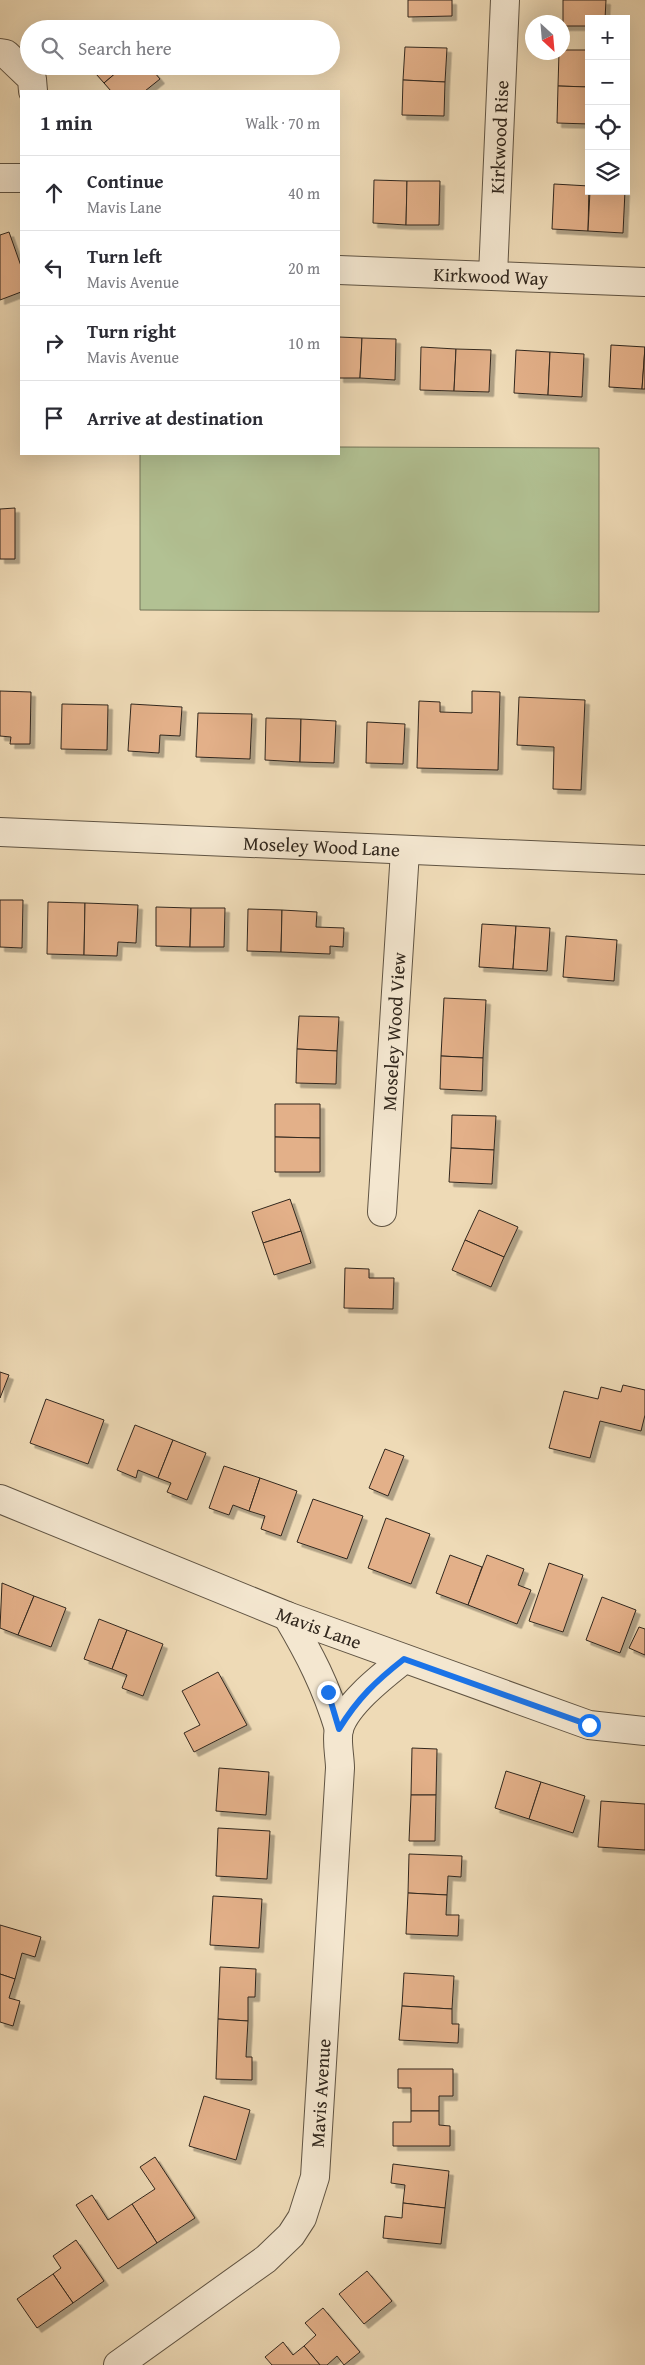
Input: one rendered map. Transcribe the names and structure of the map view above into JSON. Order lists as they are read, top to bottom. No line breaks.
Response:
{"streets":{"street":["Kirkwood Rise","Kirkwood Way","Moseley Wood Lane","Moseley Wood View","Mavis Lane","Mavis Avenue"]},"crossings":[["Kirkwood Rise","Kirkwood Way"],["Moseley Wood Lane","Moseley Wood View"],["Mavis Lane","Mavis Avenue"]],"north":"bottom right","page":{"map_buttons":["+","−"],"search":"Search here","heading":["1 min","Walk · 70 m"],"list":[["Continue","Mavis Lane","40 m"],["Turn left","Mavis Avenue","20 m"],["Turn right","Mavis Avenue","10 m"],"Arrive at destination"]}}
